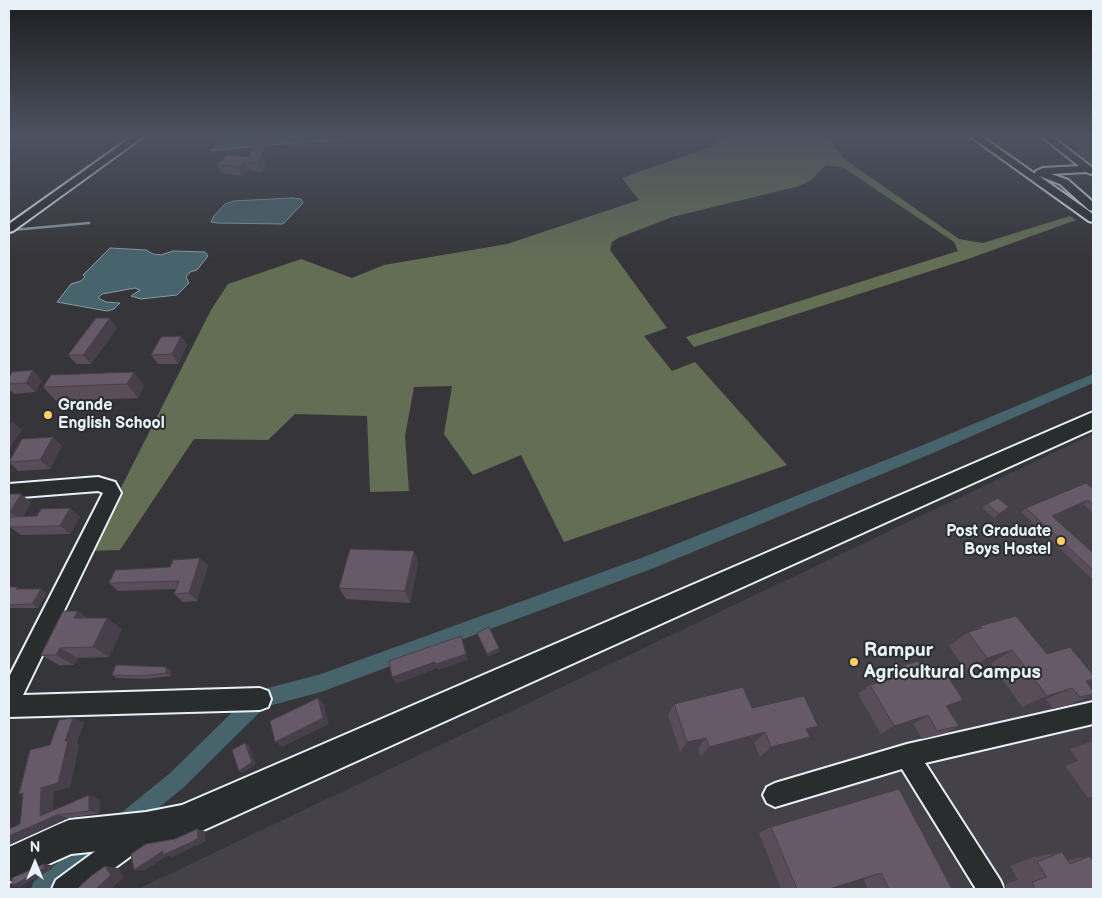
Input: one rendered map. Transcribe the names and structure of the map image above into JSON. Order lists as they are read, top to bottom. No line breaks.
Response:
{"places":["Grande English School","Post Graduate Boys Hostel","Rampur Agricultural Campus"],"north":"top"}
